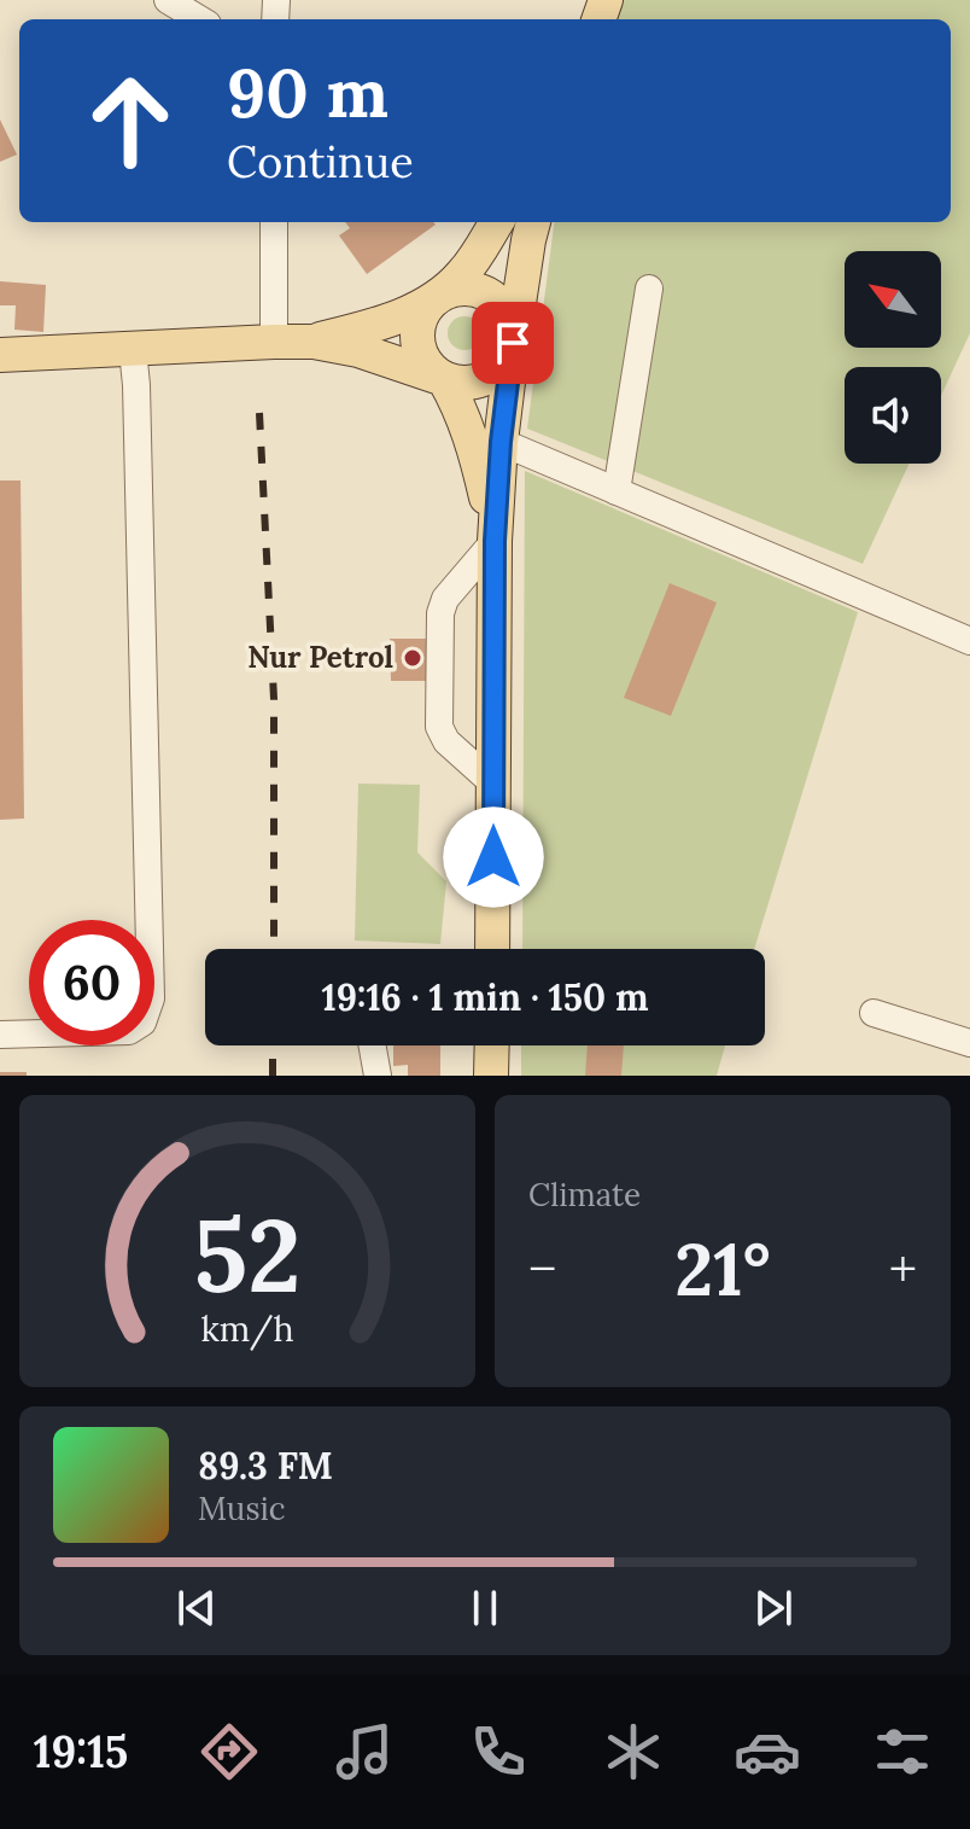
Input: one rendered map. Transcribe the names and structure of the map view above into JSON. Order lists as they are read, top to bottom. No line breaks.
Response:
{"places":["Nur Petrol"],"north":"top left","page":{"turn":["90 m","Continue"],"limit":"60","trip":"19:16 · 1 min · 150 m","tile":"Climate","heat":["−","21°","+"],"song":["89.3 FM","Music"],"tabs":"19:15","gauge":["52","km/h"]}}
